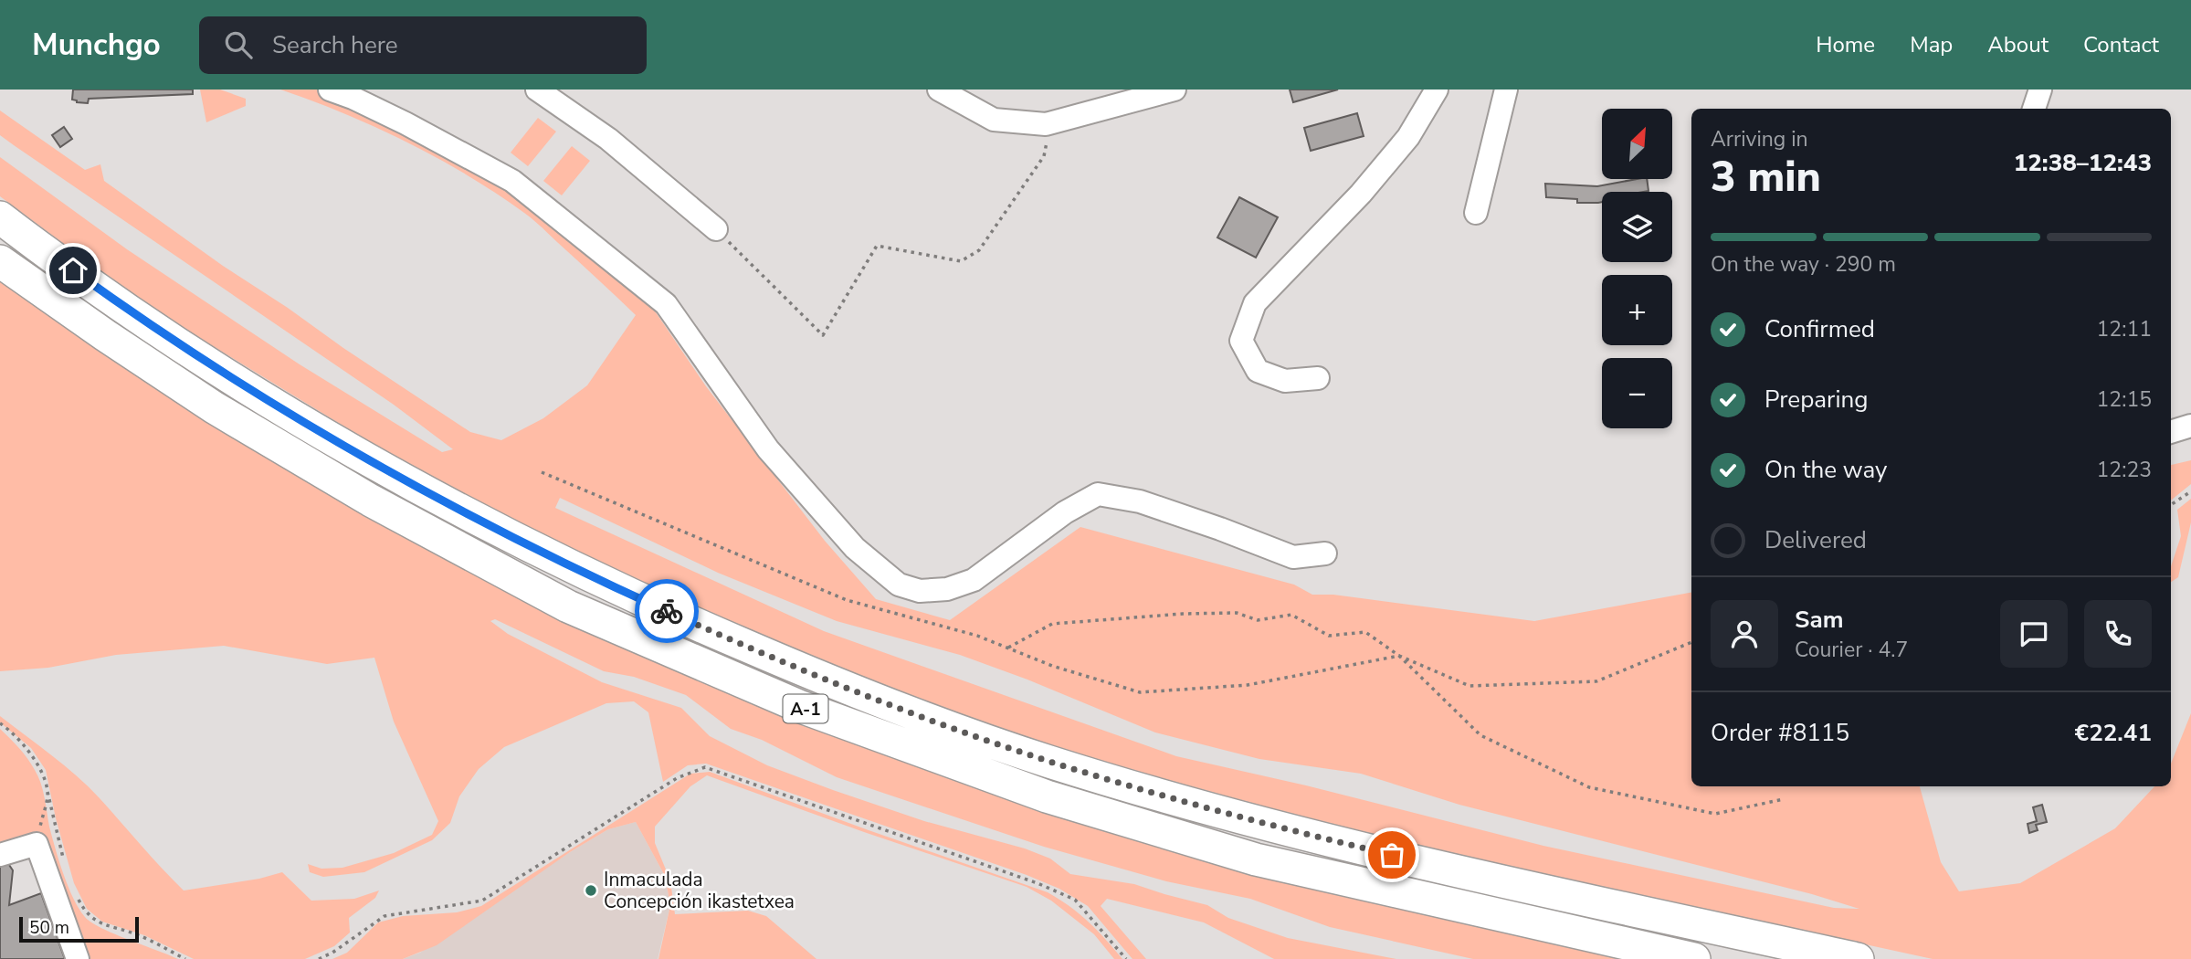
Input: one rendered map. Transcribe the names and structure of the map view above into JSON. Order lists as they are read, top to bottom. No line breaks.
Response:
{"streets":{"highway":["A-1"]},"places":["Inmaculada Concepción ikastetxea"],"scale_bar":"50 m","north":"top right","page":{"header":"Munchgo","search":"Search here","nav":["Home","Map","About","Contact"],"map_buttons":["+","−"],"heading":["3 min","Arriving in","12:38–12:43"],"panel":["Sam","Courier · 4.7","Order #8115","€22.41"],"bar":"On the way · 290 m","list":[["Confirmed","12:11"],["Preparing","12:15"],["On the way","12:23"],"Delivered"],"scale":"50 m"}}
